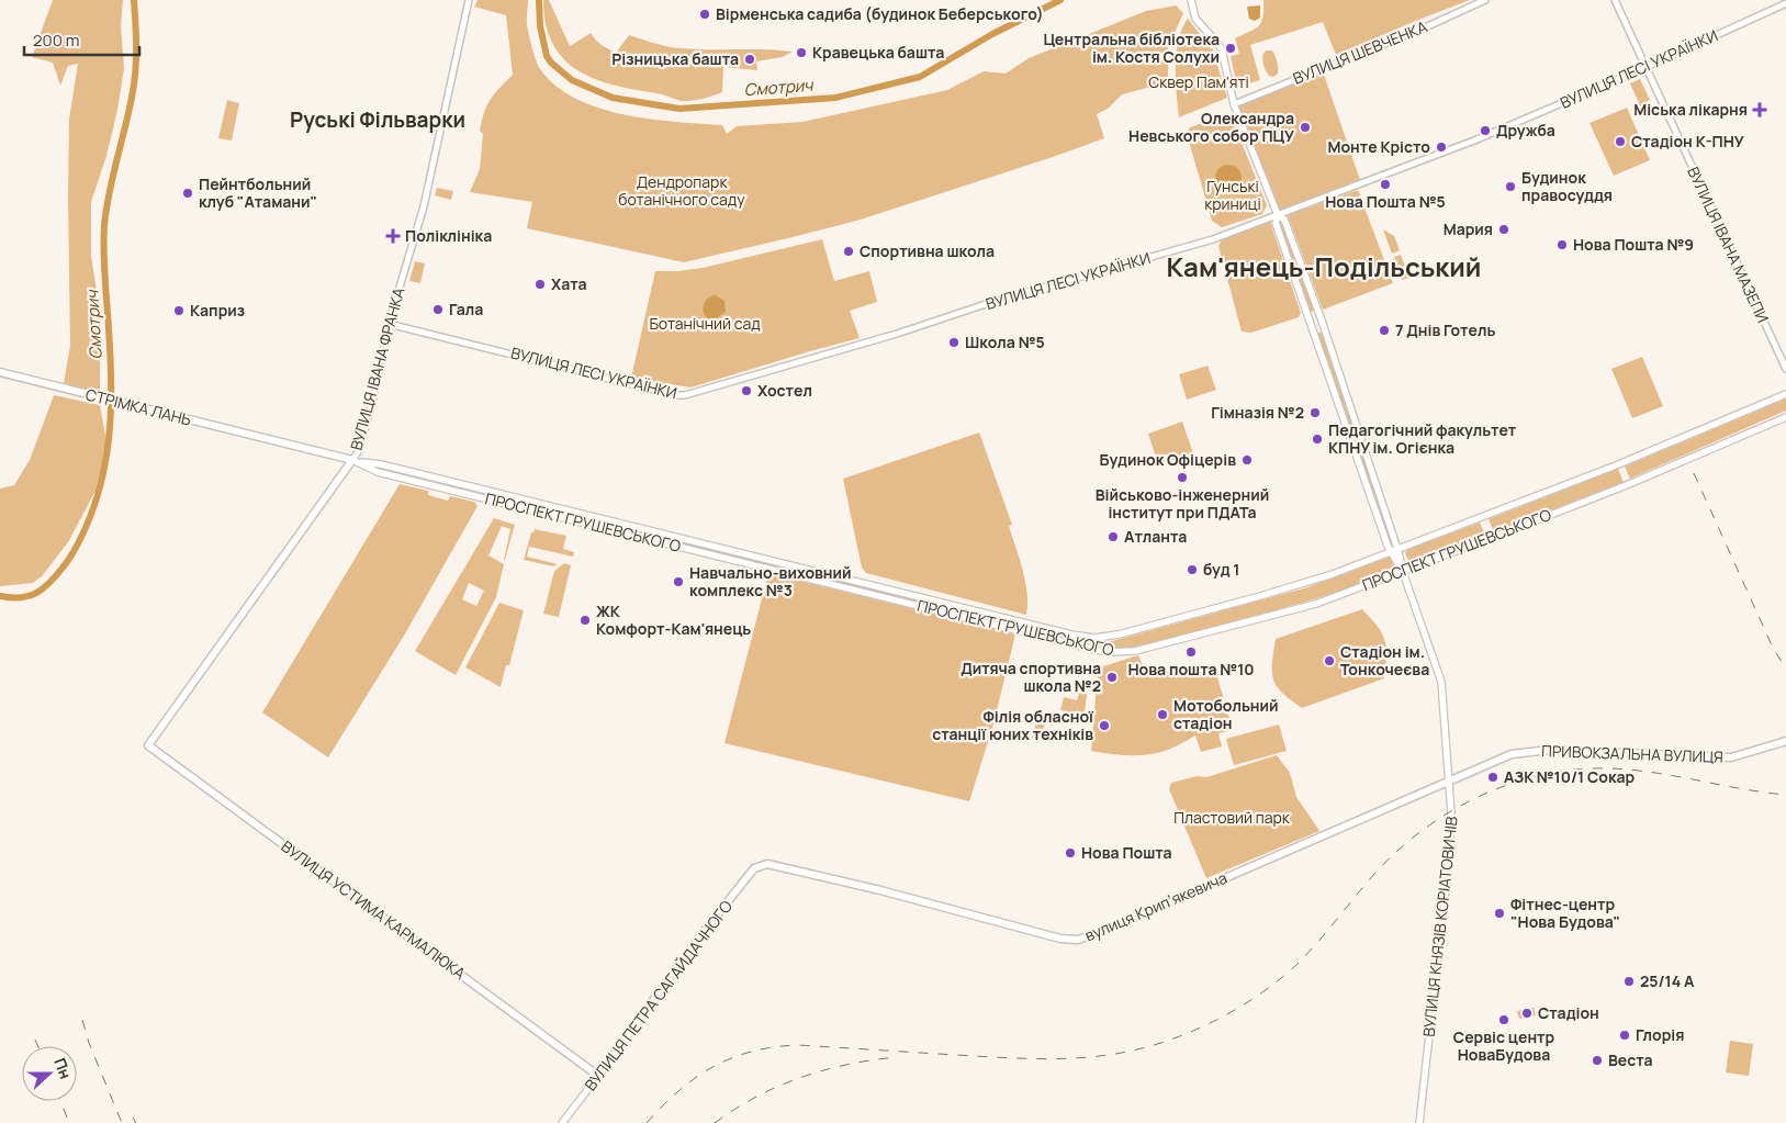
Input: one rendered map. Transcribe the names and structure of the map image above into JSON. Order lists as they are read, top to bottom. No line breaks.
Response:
{"streets":{"main road":["ВУЛИЦЯ ІВАНА ФРАНКА","СТРІМКА ЛАНЬ","ПРОСПЕКТ ГРУШЕВСЬКОГО","ПРИВОКЗАЛЬНА ВУЛИЦЯ","вулиця Крипʼякевича","ВУЛИЦЯ УСТИМА КАРМАЛЮКА","ВУЛИЦЯ КНЯЗІВ КОРІАТОВИЧІВ","ВУЛИЦЯ ПЕТРА САГАЙДАЧНОГО"],"street":["ВУЛИЦЯ ШЕВЧЕНКА","ВУЛИЦЯ ЛЕСІ УКРАЇНКИ","ВУЛИЦЯ ІВАНА МАЗЕПИ"]},"crossings":[["ВУЛИЦЯ ШЕВЧЕНКА","ВУЛИЦЯ КНЯЗІВ КОРІАТОВИЧІВ"],["ВУЛИЦЯ ЛЕСІ УКРАЇНКИ","ВУЛИЦЯ ІВАНА МАЗЕПИ"],["ВУЛИЦЯ ЛЕСІ УКРАЇНКИ","ВУЛИЦЯ ІВАНА ФРАНКА"],["ВУЛИЦЯ ЛЕСІ УКРАЇНКИ","ВУЛИЦЯ КНЯЗІВ КОРІАТОВИЧІВ"],["ВУЛИЦЯ ІВАНА ФРАНКА","ПРОСПЕКТ ГРУШЕВСЬКОГО"],["ВУЛИЦЯ ІВАНА ФРАНКА","ВУЛИЦЯ УСТИМА КАРМАЛЮКА"],["СТРІМКА ЛАНЬ","ПРОСПЕКТ ГРУШЕВСЬКОГО"],["ПРОСПЕКТ ГРУШЕВСЬКОГО","ВУЛИЦЯ КНЯЗІВ КОРІАТОВИЧІВ"],["ПРИВОКЗАЛЬНА ВУЛИЦЯ","вулиця Крипʼякевича"],["ПРИВОКЗАЛЬНА ВУЛИЦЯ","ВУЛИЦЯ КНЯЗІВ КОРІАТОВИЧІВ"],["вулиця Крипʼякевича","ВУЛИЦЯ КНЯЗІВ КОРІАТОВИЧІВ"],["вулиця Крипʼякевича","ВУЛИЦЯ ПЕТРА САГАЙДАЧНОГО"],["ВУЛИЦЯ УСТИМА КАРМАЛЮКА","ВУЛИЦЯ ПЕТРА САГАЙДАЧНОГО"]],"districts":["Руські Фільварки","Кам'янець-Подільський"],"water":["Смотрич"],"parks":["Сквер Пам'яті","Дендропарк ботанічного саду","Гунські криниці","Ботанічний сад","Пластовий парк"],"places":{"other":["Вірменська садиба (будинок Беберського)","Центральна бібліотека ім. Костя Солухи","Кравецька башта","Різницька башта","Олександра Невського собор ПЦУ","Дружба","Стадіон К-ПНУ","Монте Крісто","Нова Пошта №5","Будинок правосуддя","Пейнтбольний клуб \"Атамани\"","Мария","Нова Пошта №9","Спортивна школа","Хата","Гала","Каприз","7 Днів Готель","Школа №5","Хостел","Гімназія №2","Педагогічний факультет КПНУ ім. Огієнка","Будинок Офіцерів","Військово-інженерний інститут при ПДАТа","Атланта","буд 1","Навчально-виховний комплекс №3","ЖК Комфорт-Кам'янець","Нова пошта №10","Стадіон ім. Тонкочеєва","Дитяча спортивна школа №2","Мотобольний стадіон","Філія обласної станції юних техніків","АЗК №10/1 Сокар","Нова Пошта","Фітнес-центр \"Нова Будова\"","25/14 А","Стадіон","Сервіс центр НоваБудова","Глорія","Веста"],"health":["Міська лікарня","Поліклініка"]},"scale_bar":"200 m","north":"right"}
